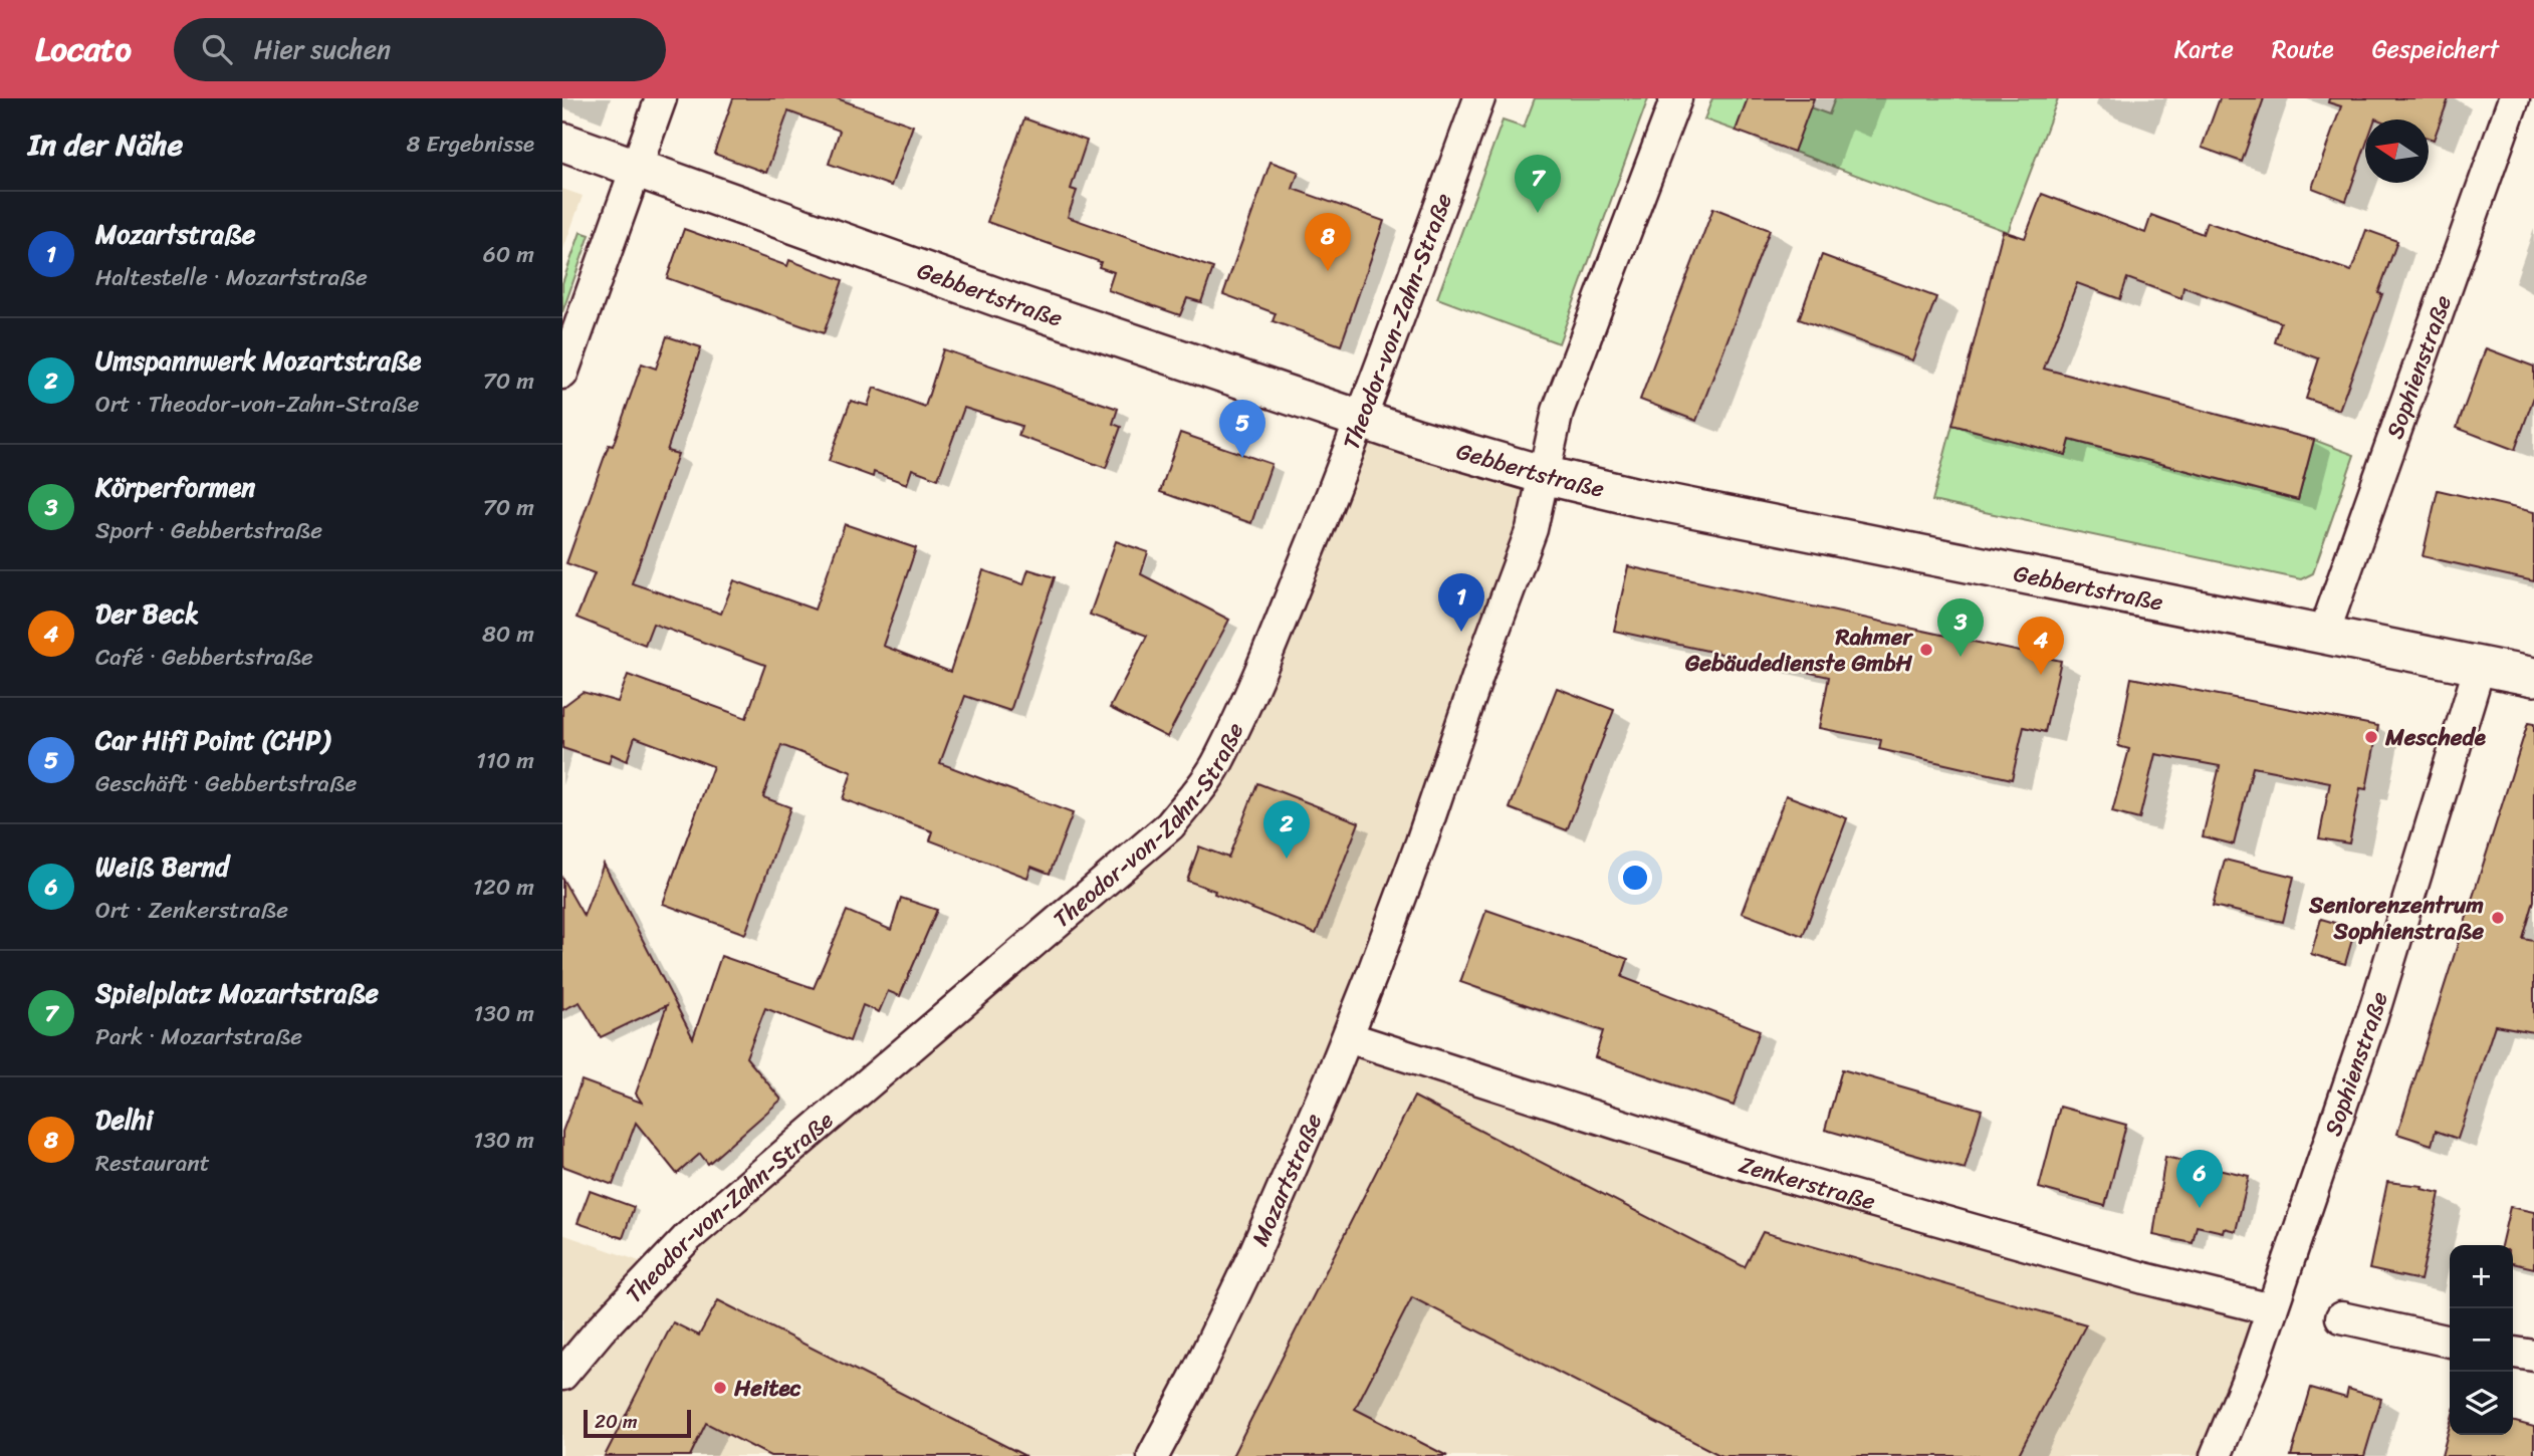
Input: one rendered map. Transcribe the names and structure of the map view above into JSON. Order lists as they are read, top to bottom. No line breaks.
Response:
{"streets":{"street":["Gebbertstraße","Theodor-von-Zahn-Straße","Sophienstraße","Mozartstraße","Zenkerstraße"]},"crossings":[["Gebbertstraße","Theodor-von-Zahn-Straße"],["Gebbertstraße","Sophienstraße"],["Gebbertstraße","Mozartstraße"],["Sophienstraße","Zenkerstraße"],["Mozartstraße","Zenkerstraße"]],"places":["Rahmer Gebäudedienste GmbH","Meschede","Seniorenzentrum Sophienstraße","Heitec"],"scale_bar":"20 m","north":"left","page":{"header":"Locato","search":"Hier suchen","nav":["Karte","Route","Gespeichert"],"heading":["In der Nähe","8 Ergebnisse"],"pins":["7","8","5","1","3","4","2","6"],"list":[{"mark":"1","name":"Mozartstraße","note":"Haltestelle · Mozartstraße","value":"60 m"},{"mark":"2","name":"Umspannwerk Mozartstraße","note":"Ort · Theodor-von-Zahn-Straße","value":"70 m"},{"mark":"3","name":"Körperformen","note":"Sport · Gebbertstraße","value":"70 m"},{"mark":"4","name":"Der Beck","note":"Café · Gebbertstraße","value":"80 m"},{"mark":"5","name":"Car Hifi Point (CHP)","note":"Geschäft · Gebbertstraße","value":"110 m"},{"mark":"6","name":"Weiß Bernd","note":"Ort · Zenkerstraße","value":"120 m"},{"mark":"7","name":"Spielplatz Mozartstraße","note":"Park · Mozartstraße","value":"130 m"},{"mark":"8","name":"Delhi","note":"Restaurant","value":"130 m"}],"map_buttons":["+","−"],"scale":"20 m"}}
